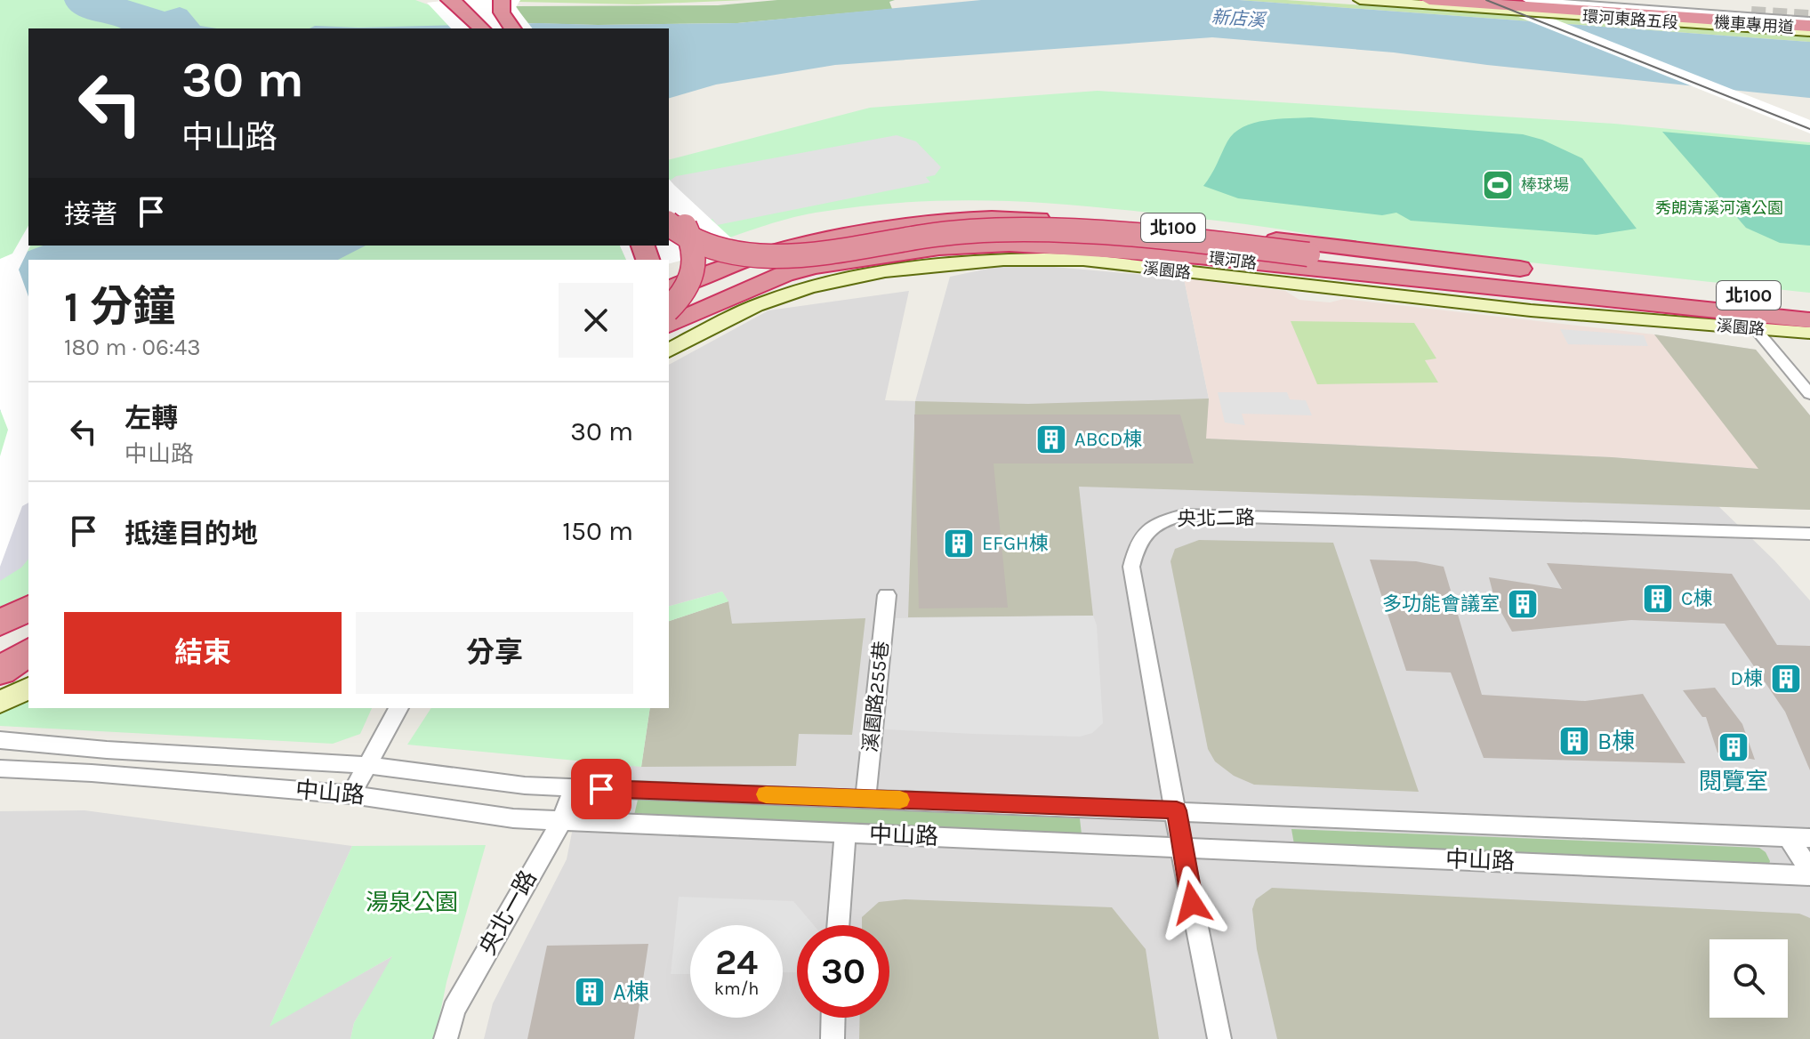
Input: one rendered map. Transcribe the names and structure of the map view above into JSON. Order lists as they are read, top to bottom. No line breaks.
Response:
{"streets":{"highway":["北100","環河路"],"street":["環河東路五段","機車專用道","溪園路","央北二路","溪園路255巷","中山路","央北一路"]},"crossings":[["環河東路五段","機車專用道"],["央北二路","中山路"],["溪園路255巷","中山路"],["中山路","央北一路"]],"water":["新店溪"],"parks":["秀朗清溪河濱公園","湯泉公園"],"places":{"sports":["棒球場"],"building":["ABCD棟","EFGH棟","C棟","多功能會議室","D棟","B棟","閱覽室","A棟"]},"page":{"turn":["30 m","中山路"],"then":"接著","heading":["1 分鐘","180 m · 06:43"],"list":[{"name":"左轉","note":"中山路","value":"30 m"},{"name":"抵達目的地","value":"150 m"}],"buttons":["結束","分享"],"speed":"24 km/h","limit":"30"}}
